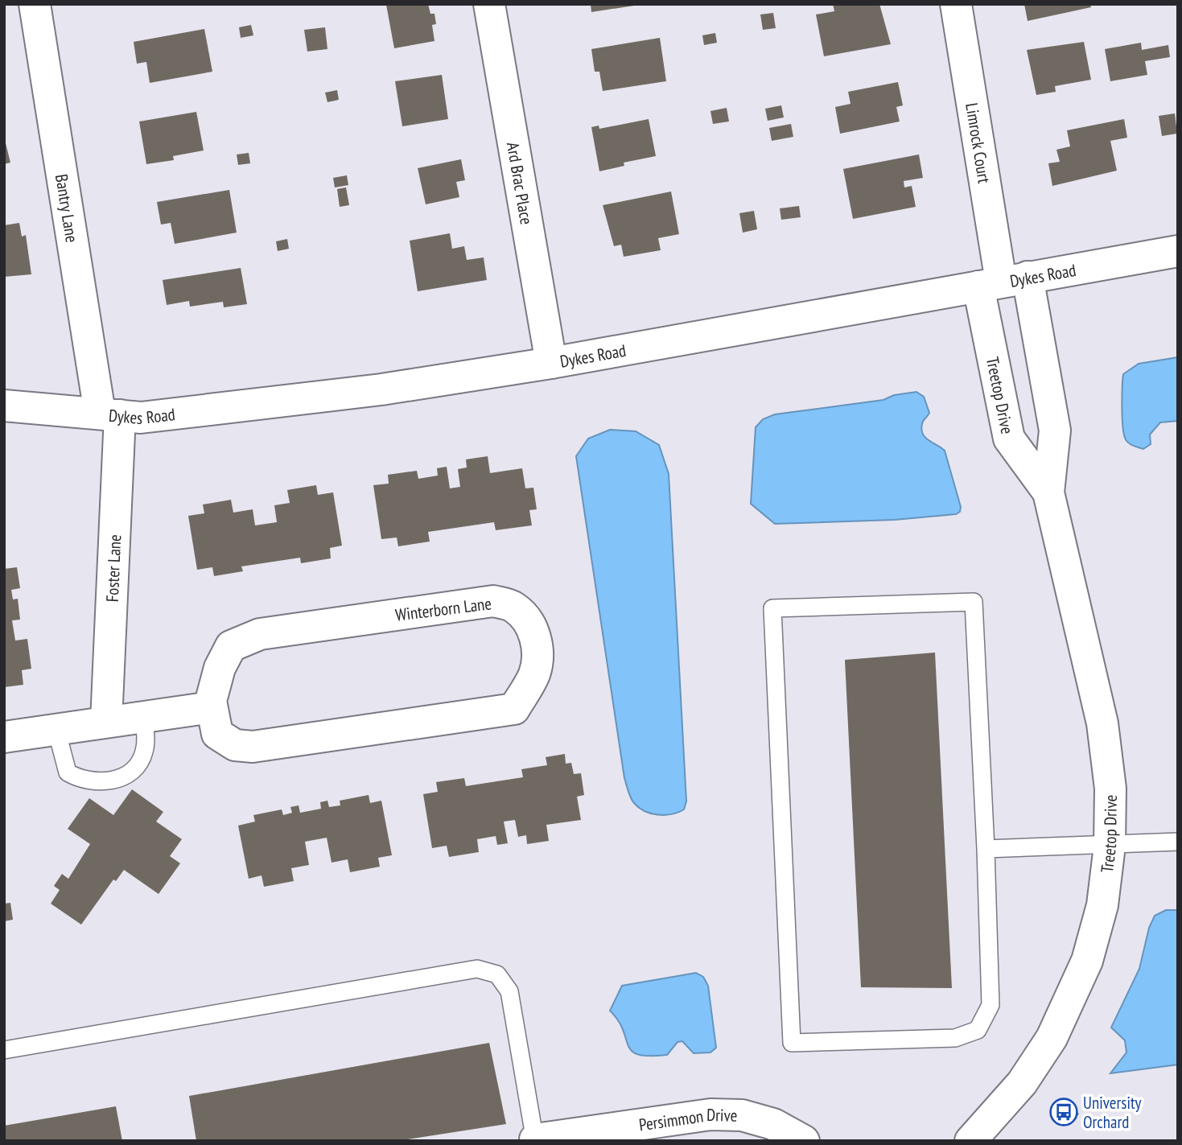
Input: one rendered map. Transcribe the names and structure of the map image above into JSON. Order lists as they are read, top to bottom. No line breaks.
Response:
{"streets":{"street":["Limrock Court","Ard Brac Place","Bantry Lane","Dykes Road","Treetop Drive","Foster Lane","Winterborn Lane","Persimmon Drive"]},"crossings":[["Limrock Court","Dykes Road"],["Limrock Court","Treetop Drive"],["Ard Brac Place","Dykes Road"],["Bantry Lane","Dykes Road"],["Bantry Lane","Foster Lane"],["Dykes Road","Treetop Drive"],["Dykes Road","Foster Lane"]],"places":{"bus stop":["University Orchard"]}}
